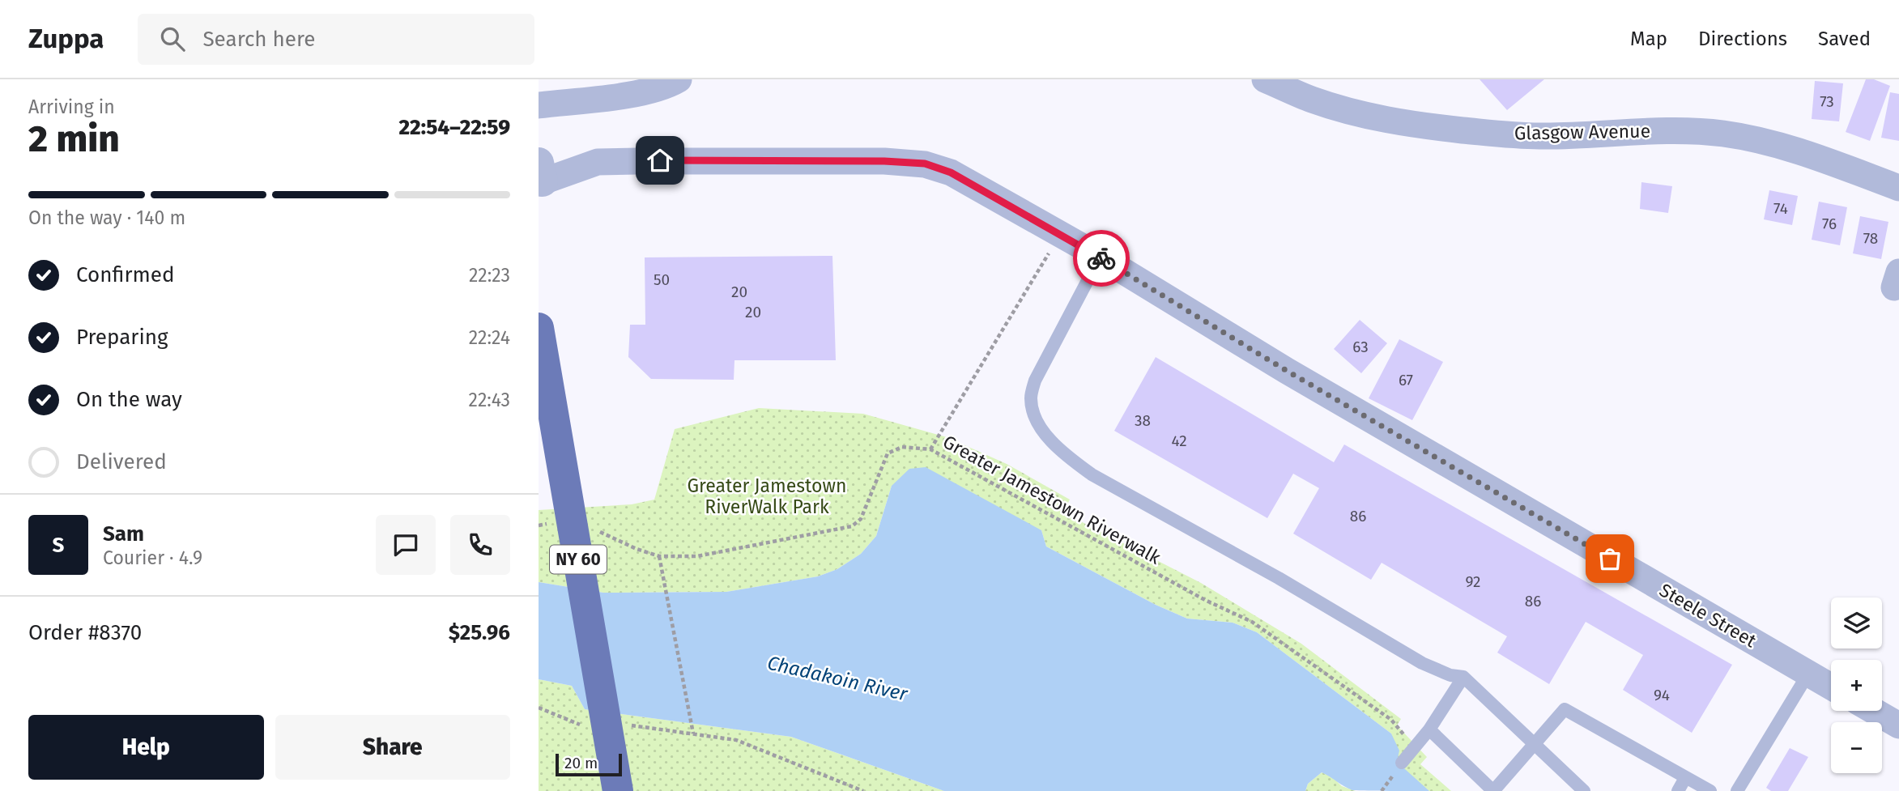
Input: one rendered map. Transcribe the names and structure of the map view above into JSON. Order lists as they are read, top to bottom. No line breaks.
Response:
{"streets":{"highway":["NY 60"],"street":["Glasgow Avenue","Steele Street"],"path":["Greater Jamestown Riverwalk"]},"water":["Chadakoin River"],"parks":["Greater Jamestown RiverWalk Park"],"house_numbers":["73","74","76","78","50","20","20","63","67","38","42","86","92","86","94"],"scale_bar":"20 m","page":{"header":"Zuppa","search":"Search here","nav":["Map","Directions","Saved"],"heading":["2 min","Arriving in","22:54–22:59"],"panel":["Sam","Courier · 4.9","Order #8370","$25.96"],"bar":"On the way · 140 m","list":[["Confirmed","22:23"],["Preparing","22:24"],["On the way","22:43"],"Delivered"],"round":"S","map_buttons":["+","−"],"buttons":["Help","Share"],"scale":"20 m"}}
